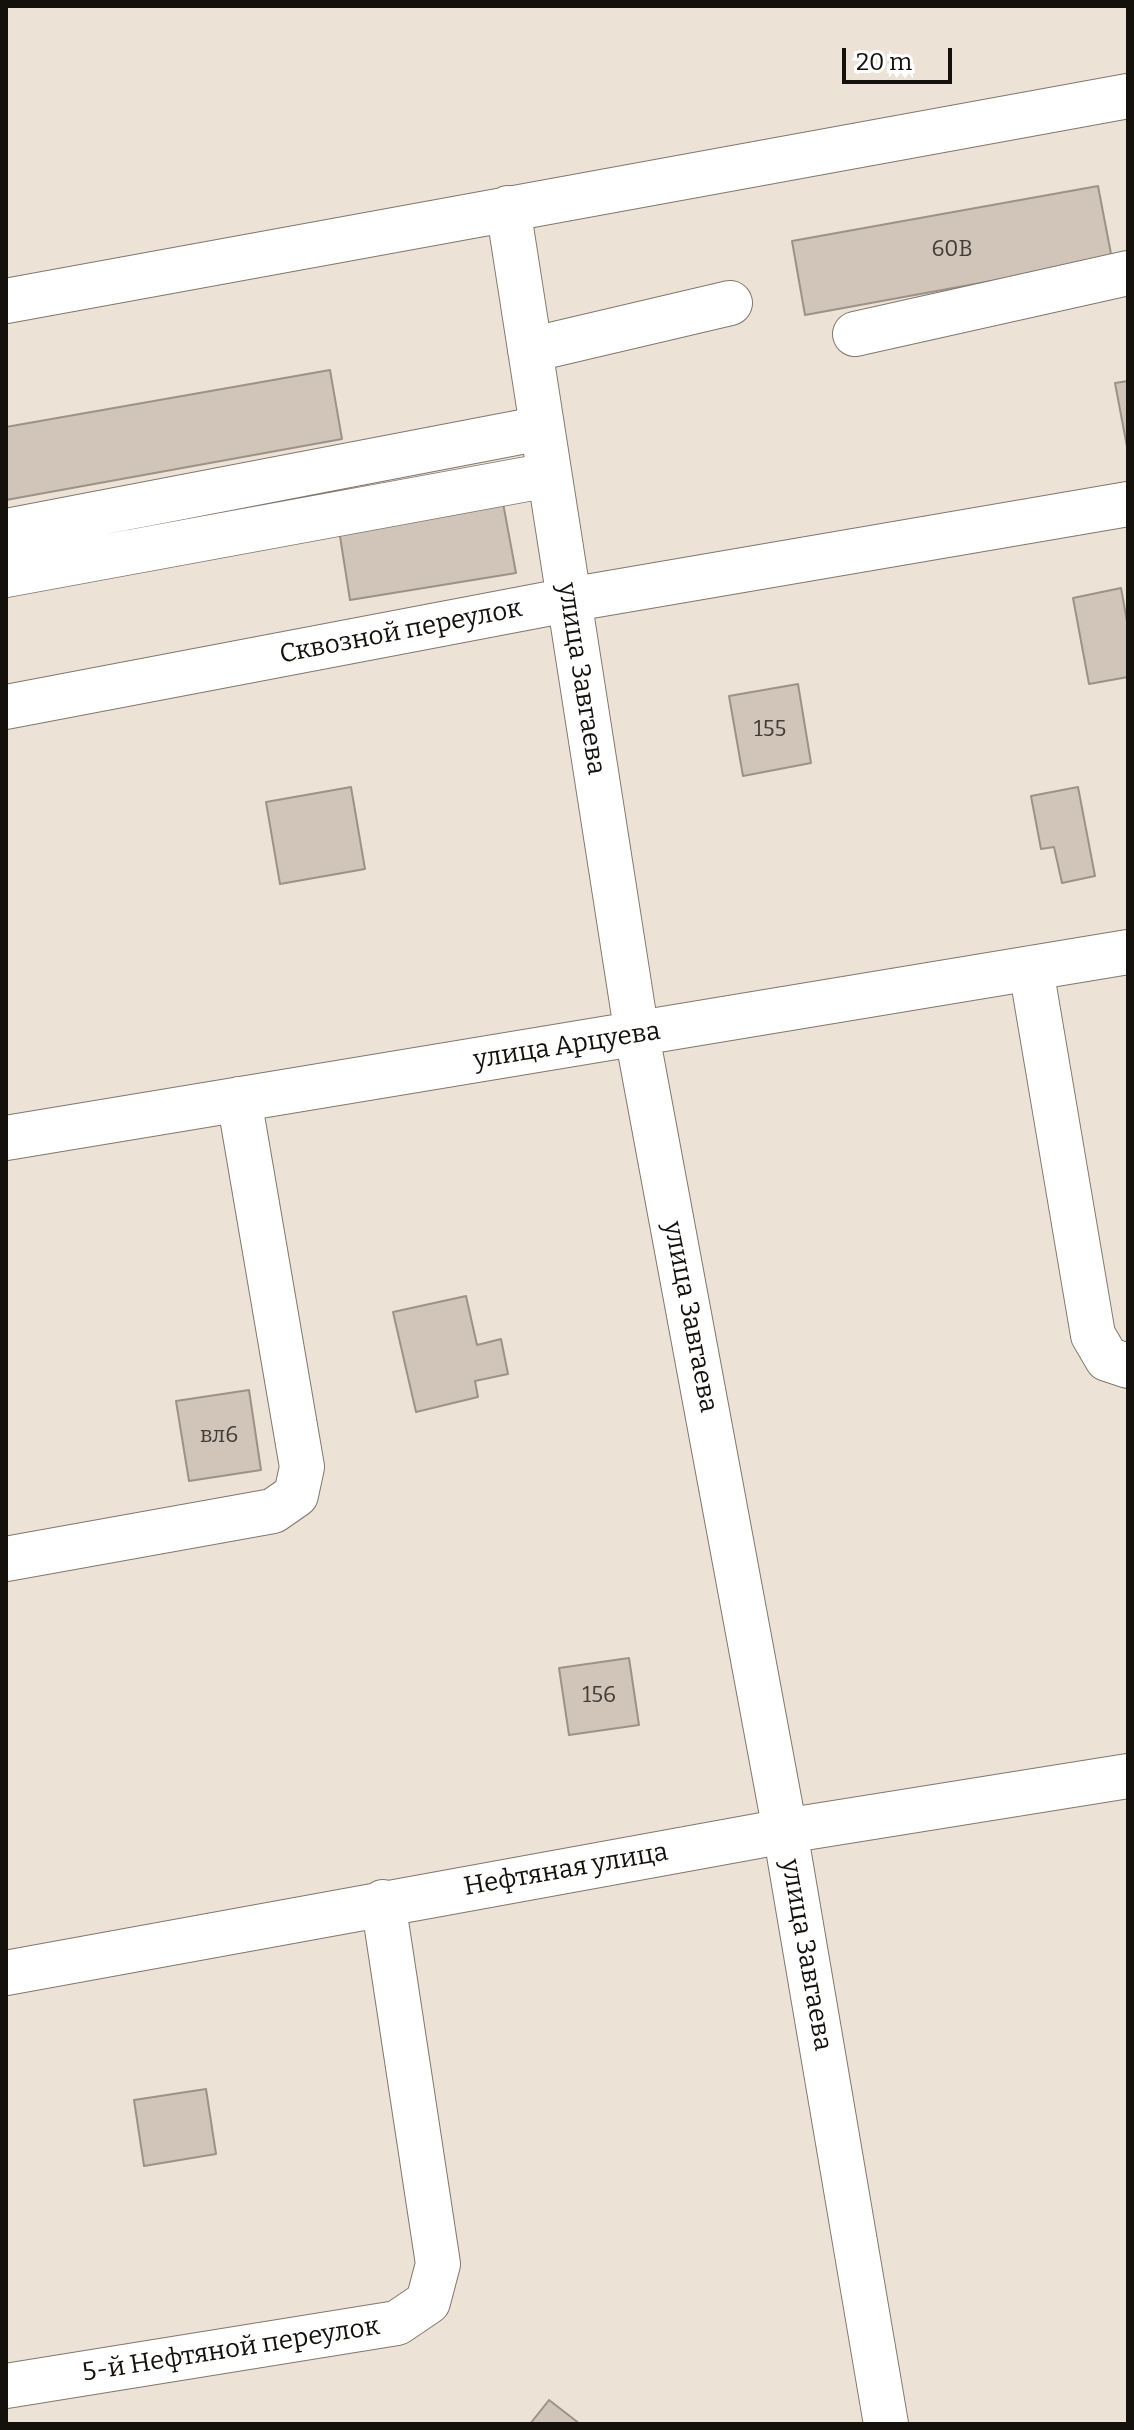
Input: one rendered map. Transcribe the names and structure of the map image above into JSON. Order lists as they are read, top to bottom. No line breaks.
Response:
{"streets":{"street":["Сквозной переулок","улица Завгаева","улица Арцуева","Нефтяная улица","5-й Нефтяной переулок"]},"crossings":[["Сквозной переулок","улица Завгаева"],["улица Завгаева","улица Арцуева"],["улица Завгаева","Нефтяная улица"],["Нефтяная улица","5-й Нефтяной переулок"]],"house_numbers":["60В","155","вл6","156"],"scale_bar":"20 m"}
